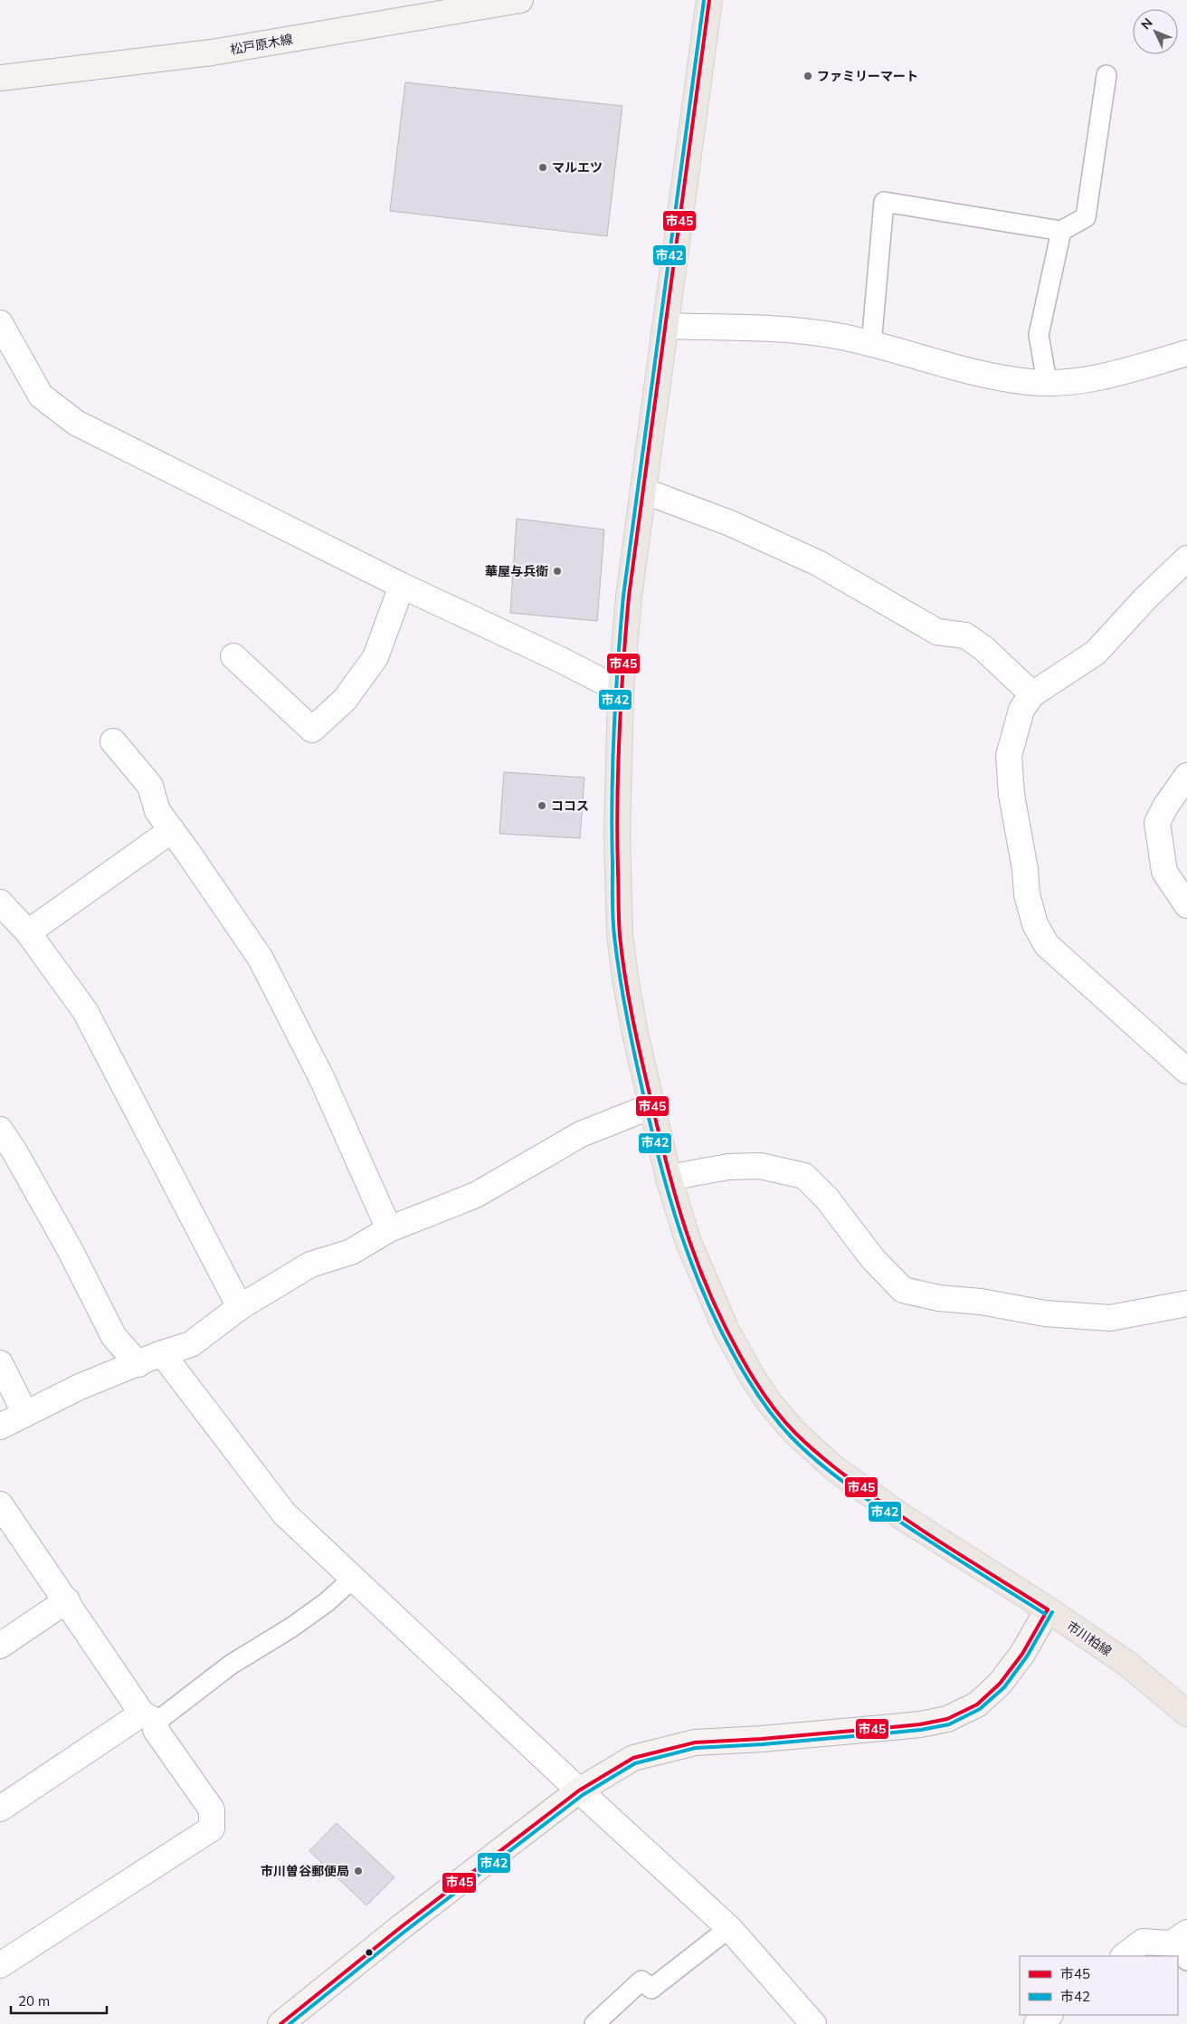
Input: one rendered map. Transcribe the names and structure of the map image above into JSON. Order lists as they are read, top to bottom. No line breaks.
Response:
{"streets":{"main road":["松戸原木線","市川柏線"]},"places":["ファミリーマート","マルエツ","華屋与兵衛","ココス","市川曽谷郵便局"],"lines":["transit line 市45","transit line 市42"],"legend":["市45","市42"],"scale_bar":"20 m","north":"top left"}
